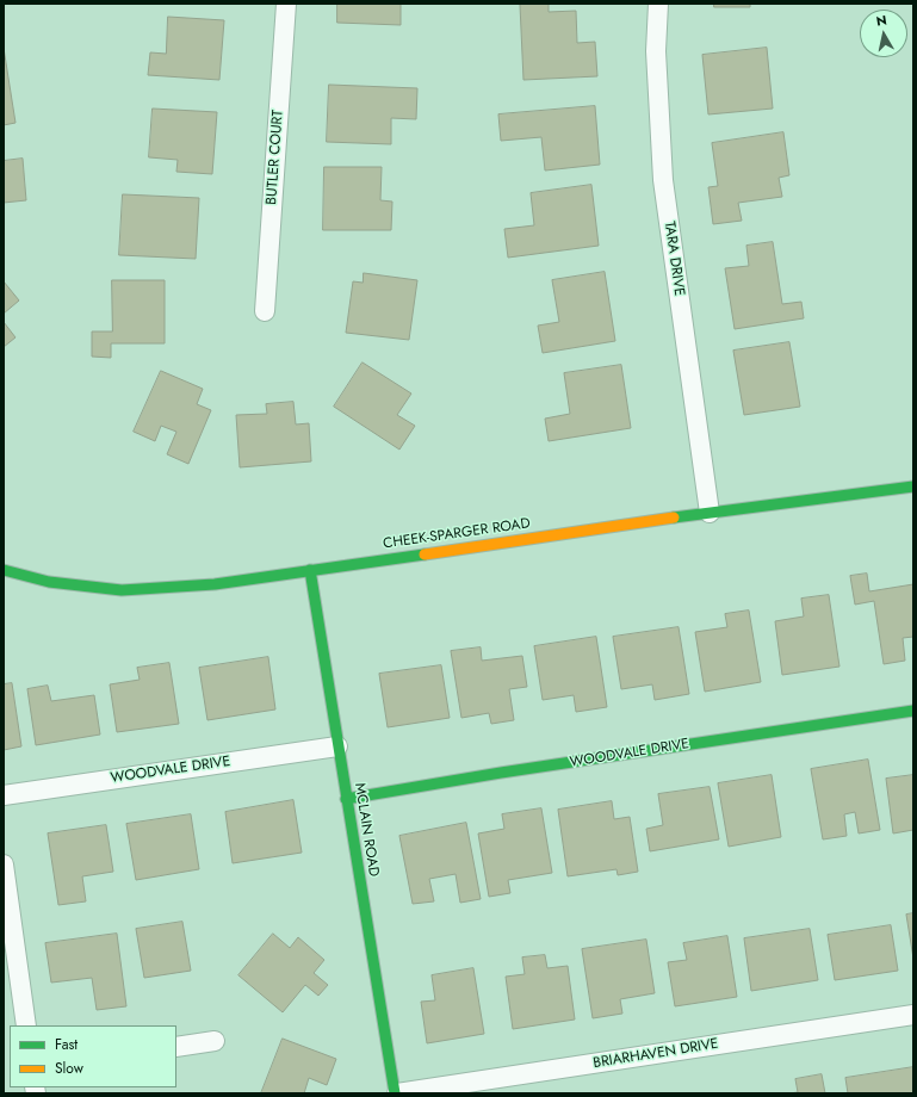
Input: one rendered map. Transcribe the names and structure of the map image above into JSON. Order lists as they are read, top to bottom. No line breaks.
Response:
{"streets":{"street":["BUTLER COURT","TARA DRIVE","CHEEK-SPARGER ROAD","WOODVALE DRIVE","MCLAIN ROAD","BRIARHAVEN DRIVE"]},"crossings":[["TARA DRIVE","CHEEK-SPARGER ROAD"],["CHEEK-SPARGER ROAD","MCLAIN ROAD"],["WOODVALE DRIVE","MCLAIN ROAD"],["MCLAIN ROAD","BRIARHAVEN DRIVE"]],"legend":["Fast","Slow"],"north":"top"}
